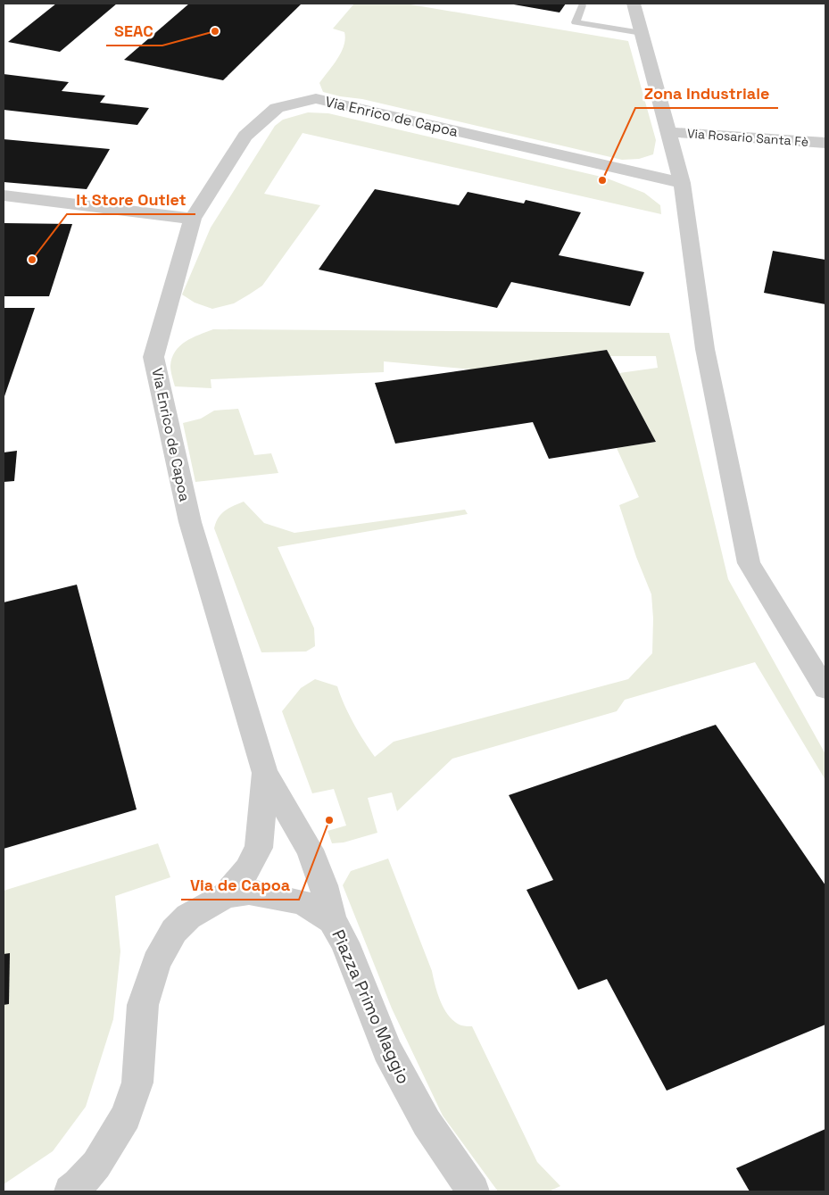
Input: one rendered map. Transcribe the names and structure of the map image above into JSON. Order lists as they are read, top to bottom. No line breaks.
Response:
{"streets":{"street":["Via Enrico de Capoa","Via Rosario Santa Fè","Piazza Primo Maggio"]},"crossings":[["Via Enrico de Capoa","Piazza Primo Maggio"]],"places":["SEAC","Zona Industriale","It Store Outlet","Via de Capoa"]}
